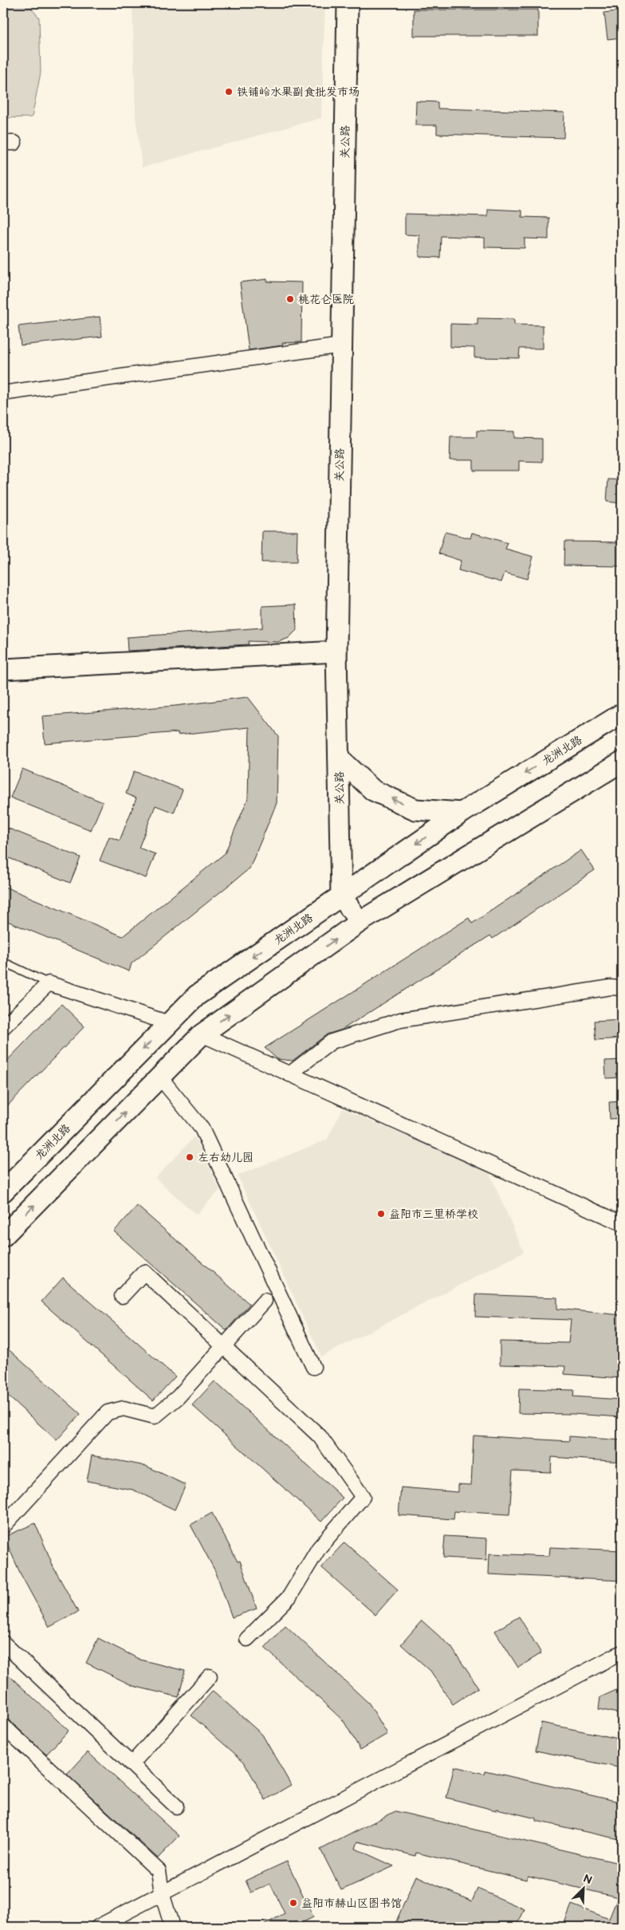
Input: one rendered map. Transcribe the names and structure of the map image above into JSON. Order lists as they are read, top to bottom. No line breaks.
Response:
{"streets":{"main road":["关公路","龙洲北路"]},"crossings":[["关公路","龙洲北路"]],"places":["铁铺岭水果副食批发市场","桃花仑医院","左右幼儿园","益阳市三里桥学校","益阳市赫山区图书馆"],"north":"top right"}
